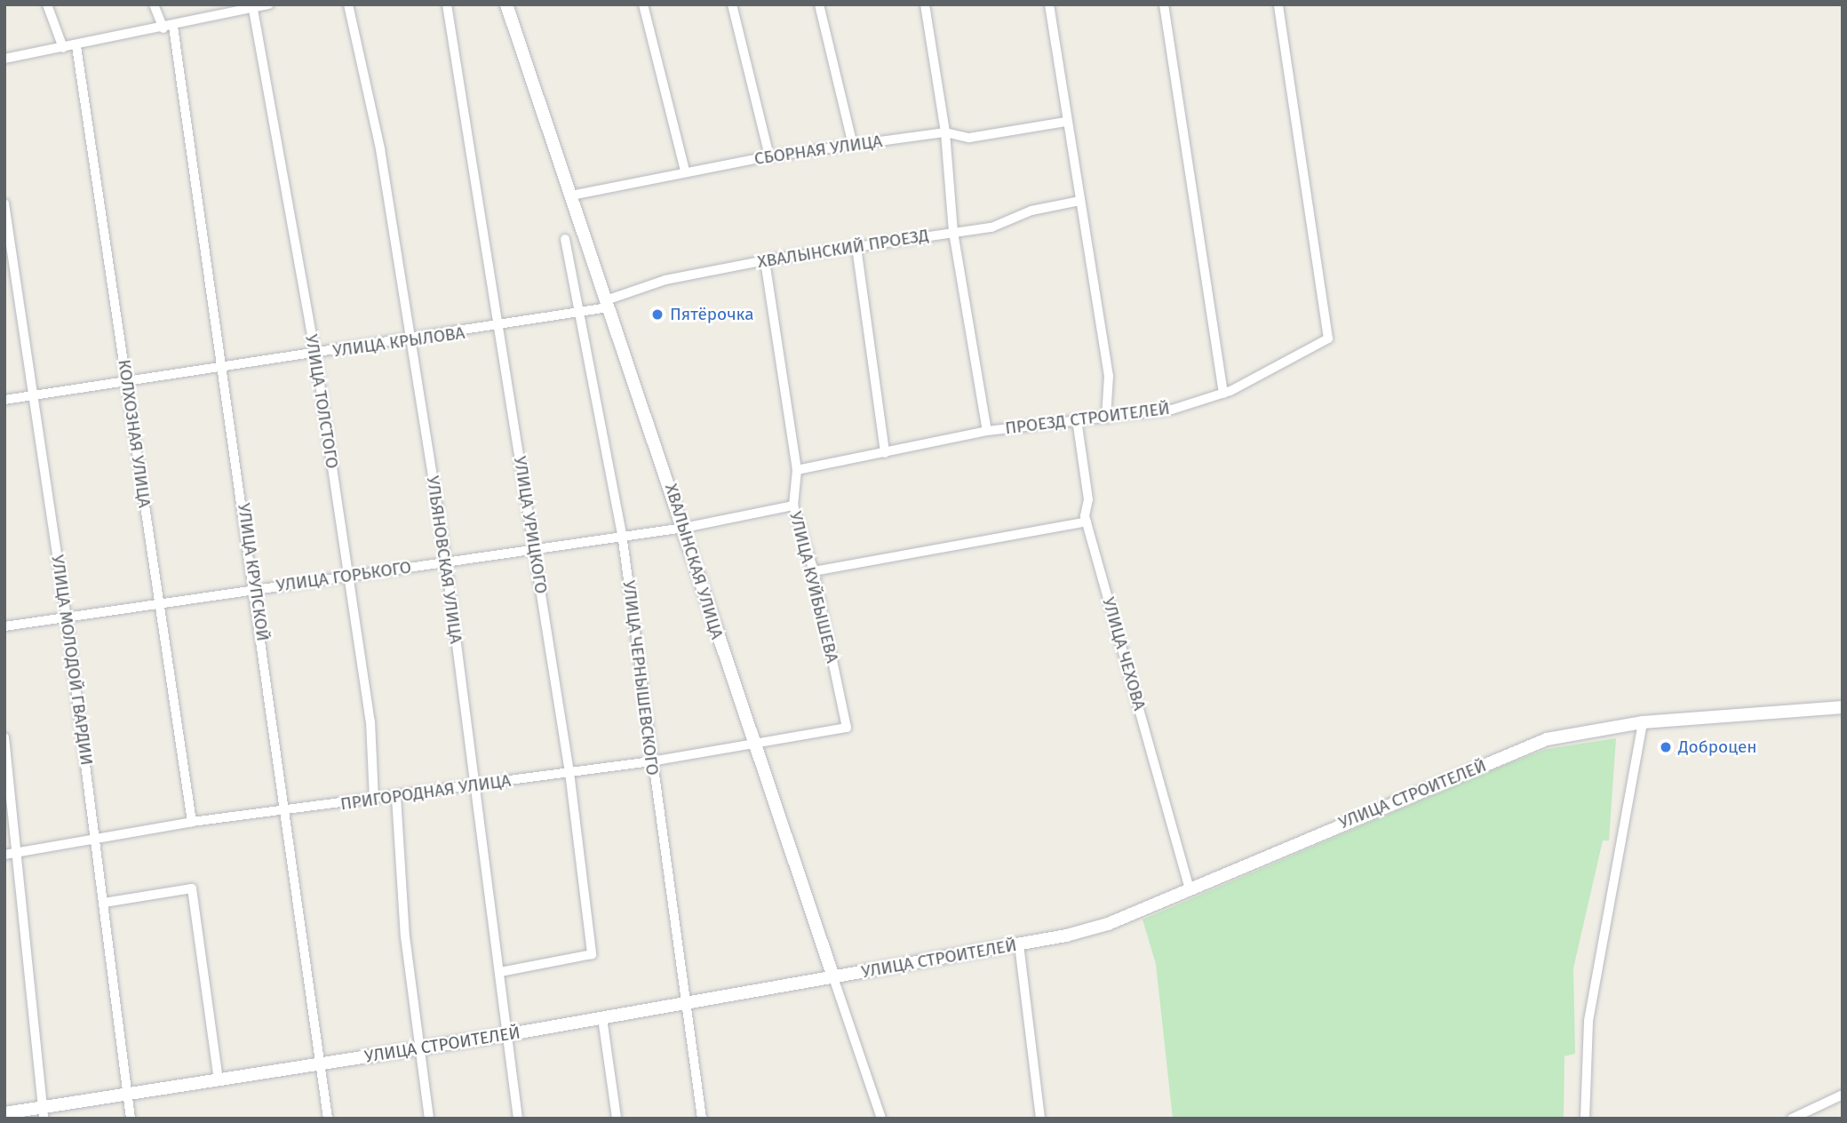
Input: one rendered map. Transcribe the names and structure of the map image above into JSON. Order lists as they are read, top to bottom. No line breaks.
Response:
{"streets":{"street":["СБОРНАЯ УЛИЦА","ХВАЛЫНСКИЙ ПРОЕЗД","УЛИЦА КРЫЛОВА","УЛИЦА ТОЛСТОГО","ПРОЕЗД СТРОИТЕЛЕЙ","КОЛХОЗНАЯ УЛИЦА","УЛИЦА УРИЦКОГО","УЛЬЯНОВСКАЯ УЛИЦА","ХВАЛЫНСКАЯ УЛИЦА","УЛИЦА КРУПСКОЙ","УЛИЦА ГОРЬКОГО","УЛИЦА КУЙБЫШЕВА","УЛИЦА ЧЕХОВА","УЛИЦА МОЛОДОЙ ГВАРДИИ","УЛИЦА ЧЕРНЫШЕВСКОГО","ПРИГОРОДНАЯ УЛИЦА","УЛИЦА СТРОИТЕЛЕЙ"]},"crossings":[["СБОРНАЯ УЛИЦА","ХВАЛЫНСКАЯ УЛИЦА"],["ХВАЛЫНСКИЙ ПРОЕЗД","УЛИЦА КРЫЛОВА"],["ХВАЛЫНСКИЙ ПРОЕЗД","ХВАЛЫНСКАЯ УЛИЦА"],["ХВАЛЫНСКИЙ ПРОЕЗД","УЛИЦА КУЙБЫШЕВА"],["УЛИЦА КРЫЛОВА","УЛИЦА ТОЛСТОГО"],["УЛИЦА КРЫЛОВА","КОЛХОЗНАЯ УЛИЦА"],["УЛИЦА КРЫЛОВА","УЛИЦА УРИЦКОГО"],["УЛИЦА КРЫЛОВА","УЛЬЯНОВСКАЯ УЛИЦА"],["УЛИЦА КРЫЛОВА","ХВАЛЫНСКАЯ УЛИЦА"],["УЛИЦА КРЫЛОВА","УЛИЦА КРУПСКОЙ"],["УЛИЦА КРЫЛОВА","УЛИЦА МОЛОДОЙ ГВАРДИИ"],["УЛИЦА КРЫЛОВА","УЛИЦА ЧЕРНЫШЕВСКОГО"],["УЛИЦА ТОЛСТОГО","УЛИЦА ГОРЬКОГО"],["УЛИЦА ТОЛСТОГО","ПРИГОРОДНАЯ УЛИЦА"],["ПРОЕЗД СТРОИТЕЛЕЙ","УЛИЦА КУЙБЫШЕВА"],["ПРОЕЗД СТРОИТЕЛЕЙ","УЛИЦА ЧЕХОВА"],["КОЛХОЗНАЯ УЛИЦА","УЛИЦА ГОРЬКОГО"],["КОЛХОЗНАЯ УЛИЦА","ПРИГОРОДНАЯ УЛИЦА"],["УЛИЦА УРИЦКОГО","УЛЬЯНОВСКАЯ УЛИЦА"],["УЛИЦА УРИЦКОГО","УЛИЦА ГОРЬКОГО"],["УЛИЦА УРИЦКОГО","ПРИГОРОДНАЯ УЛИЦА"],["УЛЬЯНОВСКАЯ УЛИЦА","УЛИЦА ГОРЬКОГО"],["УЛЬЯНОВСКАЯ УЛИЦА","ПРИГОРОДНАЯ УЛИЦА"],["УЛЬЯНОВСКАЯ УЛИЦА","УЛИЦА СТРОИТЕЛЕЙ"],["ХВАЛЫНСКАЯ УЛИЦА","УЛИЦА ГОРЬКОГО"],["ХВАЛЫНСКАЯ УЛИЦА","ПРИГОРОДНАЯ УЛИЦА"],["ХВАЛЫНСКАЯ УЛИЦА","УЛИЦА СТРОИТЕЛЕЙ"],["УЛИЦА КРУПСКОЙ","УЛИЦА ГОРЬКОГО"],["УЛИЦА КРУПСКОЙ","ПРИГОРОДНАЯ УЛИЦА"],["УЛИЦА КРУПСКОЙ","УЛИЦА СТРОИТЕЛЕЙ"],["УЛИЦА ГОРЬКОГО","УЛИЦА КУЙБЫШЕВА"],["УЛИЦА ГОРЬКОГО","УЛИЦА МОЛОДОЙ ГВАРДИИ"],["УЛИЦА ГОРЬКОГО","УЛИЦА ЧЕРНЫШЕВСКОГО"],["УЛИЦА КУЙБЫШЕВА","ПРИГОРОДНАЯ УЛИЦА"],["УЛИЦА ЧЕХОВА","УЛИЦА СТРОИТЕЛЕЙ"],["УЛИЦА МОЛОДОЙ ГВАРДИИ","ПРИГОРОДНАЯ УЛИЦА"],["УЛИЦА МОЛОДОЙ ГВАРДИИ","УЛИЦА СТРОИТЕЛЕЙ"],["УЛИЦА ЧЕРНЫШЕВСКОГО","ПРИГОРОДНАЯ УЛИЦА"],["УЛИЦА ЧЕРНЫШЕВСКОГО","УЛИЦА СТРОИТЕЛЕЙ"]],"places":["Пятёрочка","Доброцен"]}
